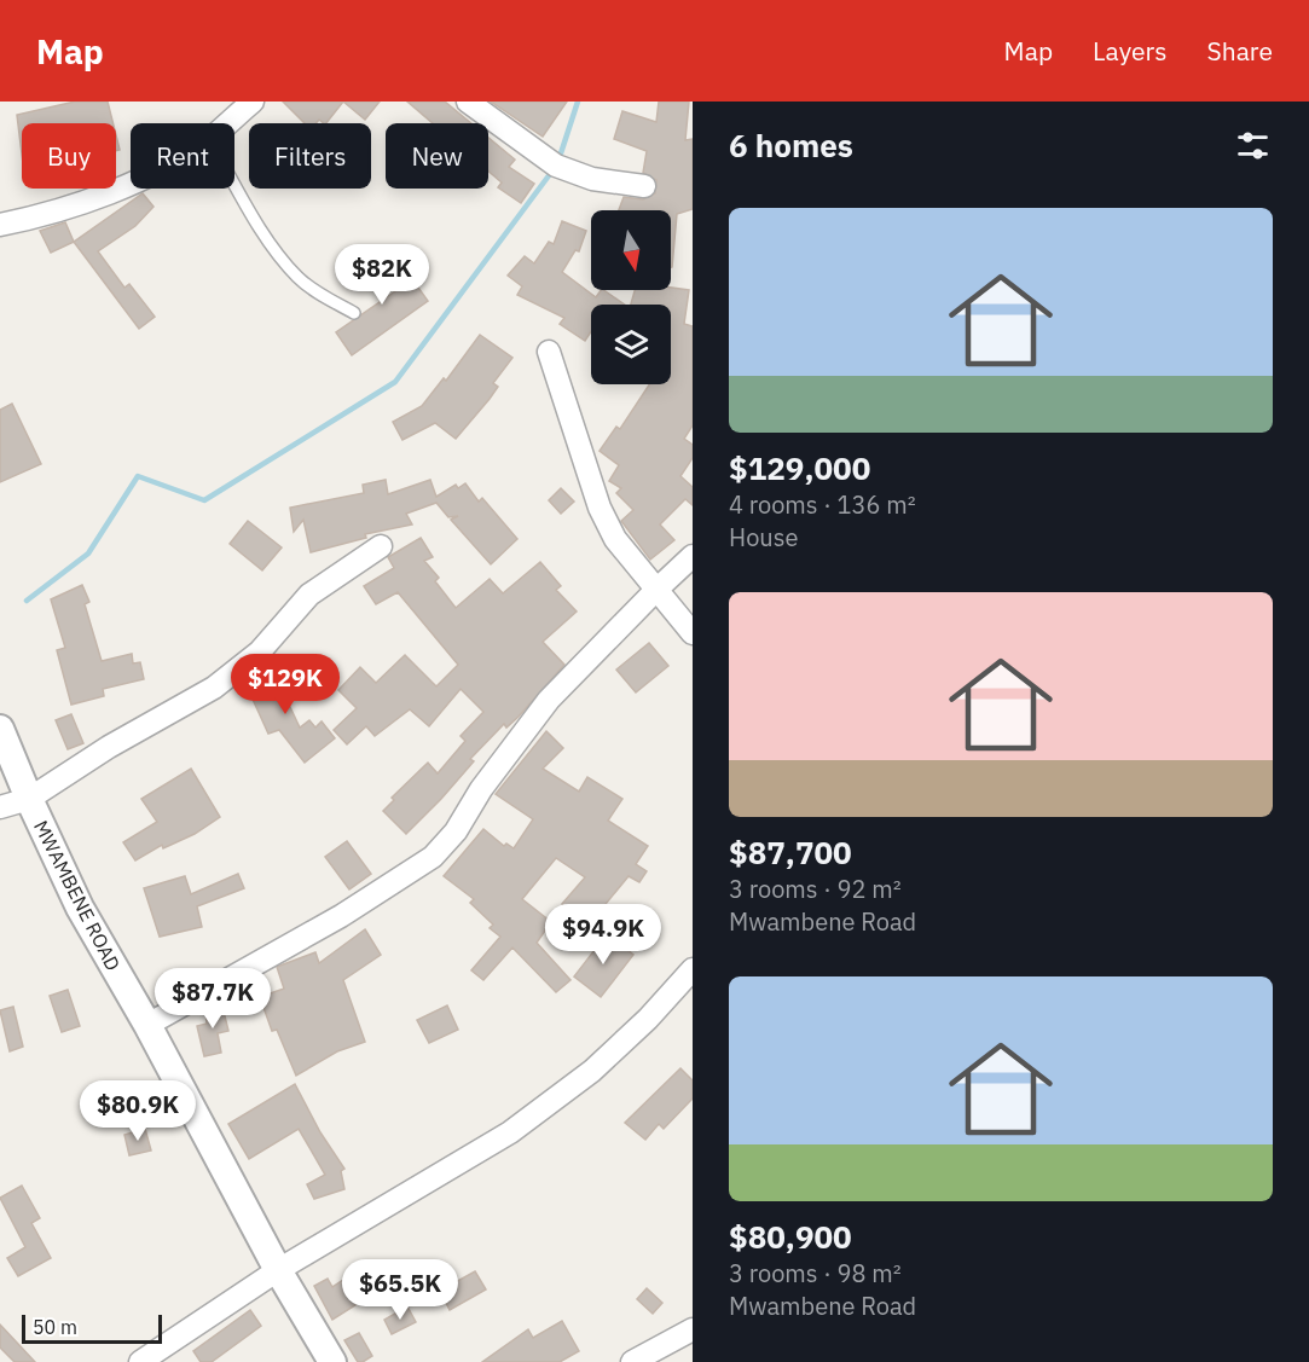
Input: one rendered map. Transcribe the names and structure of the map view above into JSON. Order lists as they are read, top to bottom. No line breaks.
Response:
{"streets":{"street":["MWAMBENE ROAD"]},"scale_bar":"50 m","north":"bottom","page":{"header":"Map","nav":["Map","Layers","Share"],"heading":"6 homes","chip":["Buy","Rent","Filters","New"],"list":[{"name":"$129,000","note":"4 rooms · 136 m² · House"},{"name":"$87,700","note":"3 rooms · 92 m² · Mwambene Road"},{"name":"$80,900","note":"3 rooms · 98 m² · Mwambene Road"}],"price":["$82K","$129K","$94.9K","$87.7K","$80.9K","$65.5K"],"scale":"50 m"}}
